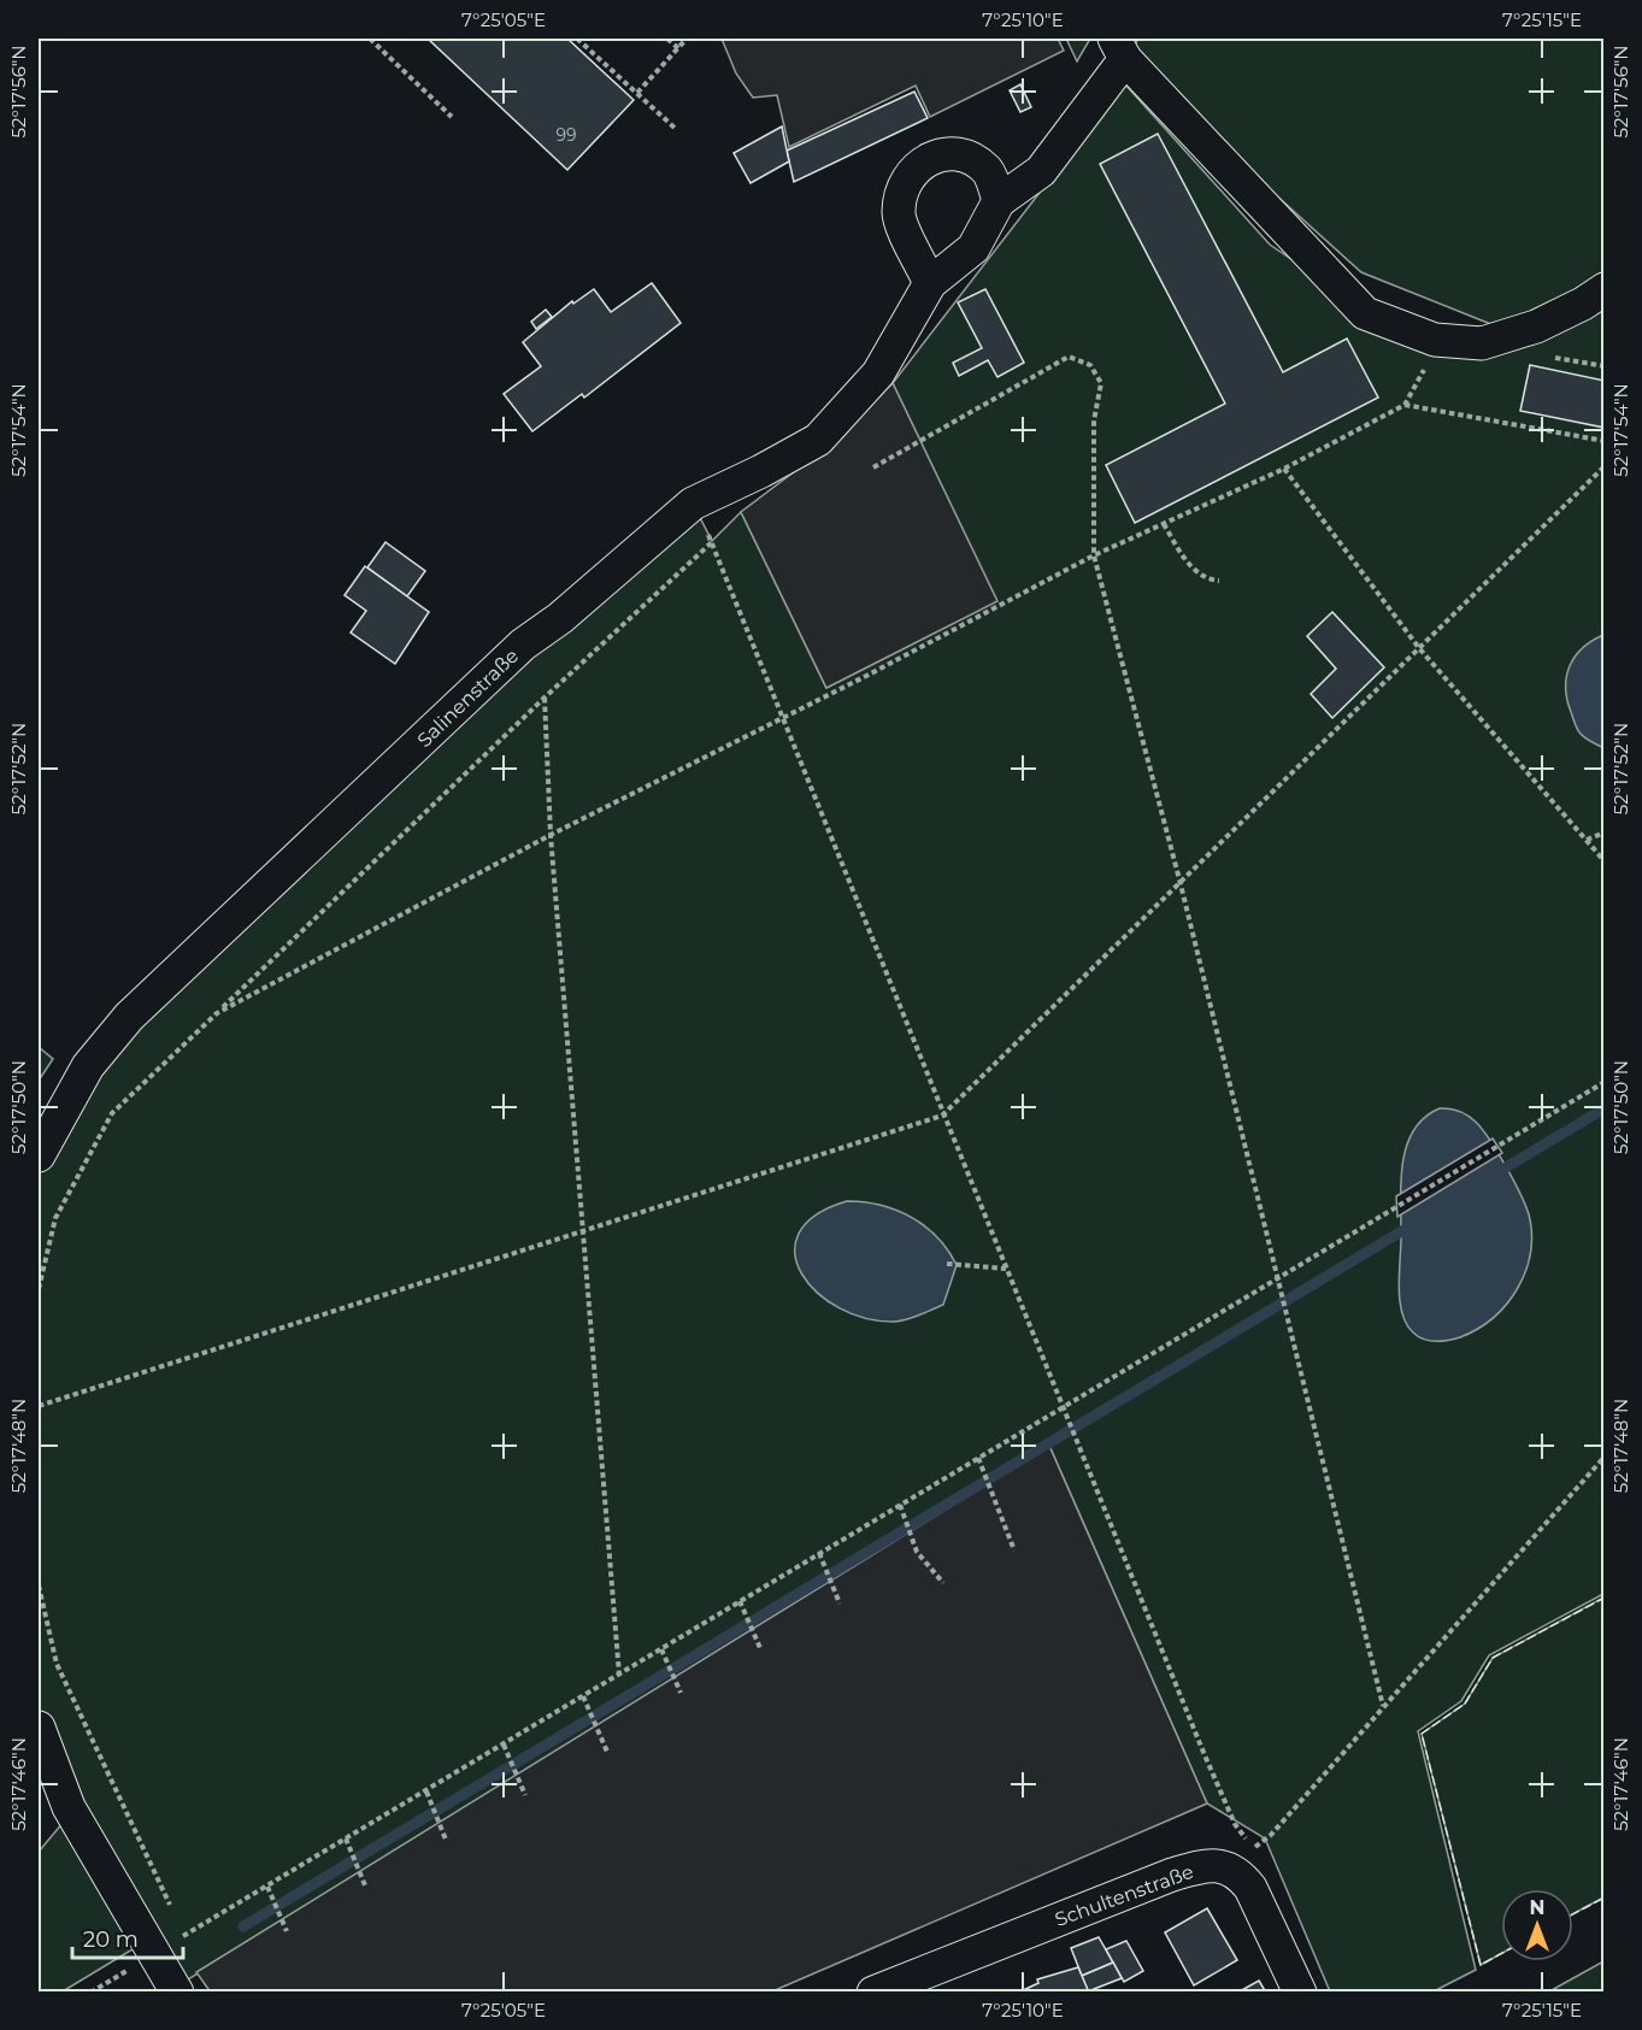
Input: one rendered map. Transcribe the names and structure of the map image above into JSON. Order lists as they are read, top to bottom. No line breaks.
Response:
{"streets":{"street":["Salinenstraße","Schultenstraße"]},"house_numbers":["99"],"scale_bar":"20 m","north":"top","coordinates":["7°25'05\"E","7°25'10\"E","7°25'15\"E","52°17'56\"N","52°17'54\"N","52°17'52\"N","52°17'50\"N","52°17'48\"N","52°17'46\"N"]}
